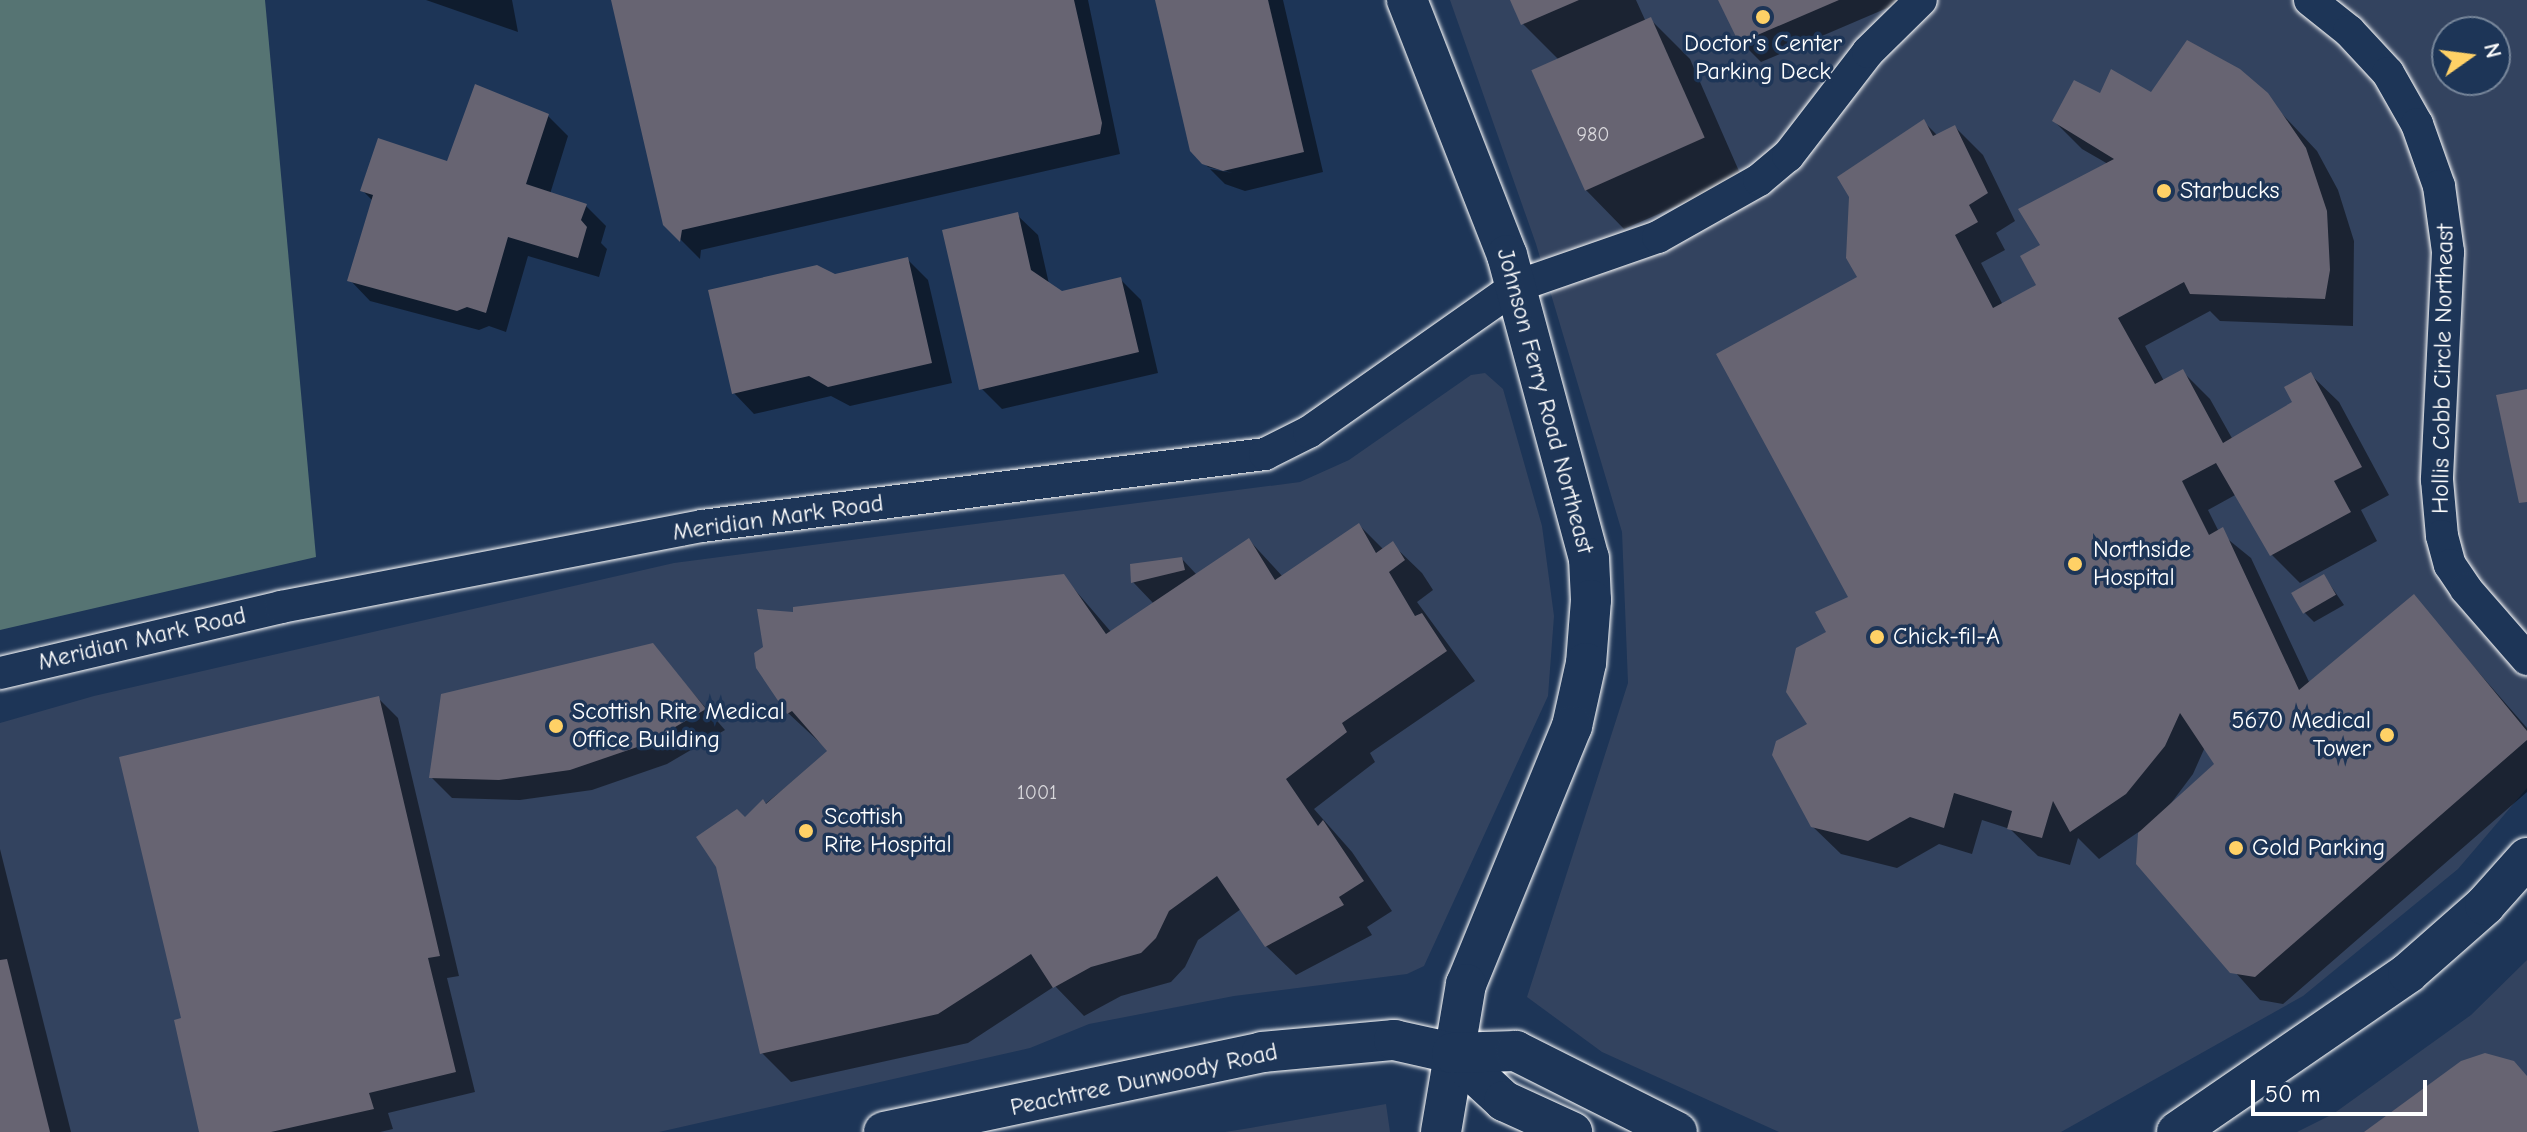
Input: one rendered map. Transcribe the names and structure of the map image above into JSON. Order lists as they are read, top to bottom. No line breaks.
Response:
{"streets":{"main road":["Johnson Ferry Road Northeast","Peachtree Dunwoody Road"],"street":["Hollis Cobb Circle Northeast","Meridian Mark Road"]},"crossings":[["Johnson Ferry Road Northeast","Meridian Mark Road"],["Johnson Ferry Road Northeast","Peachtree Dunwoody Road"]],"places":["Doctor's Center Parking Deck","Starbucks","Northside Hospital","Chick-fil-A","Scottish Rite Medical Office Building","5670 Medical Tower","Scottish Rite Hospital","Gold Parking"],"house_numbers":["980","1001"],"scale_bar":"50 m","north":"right"}
